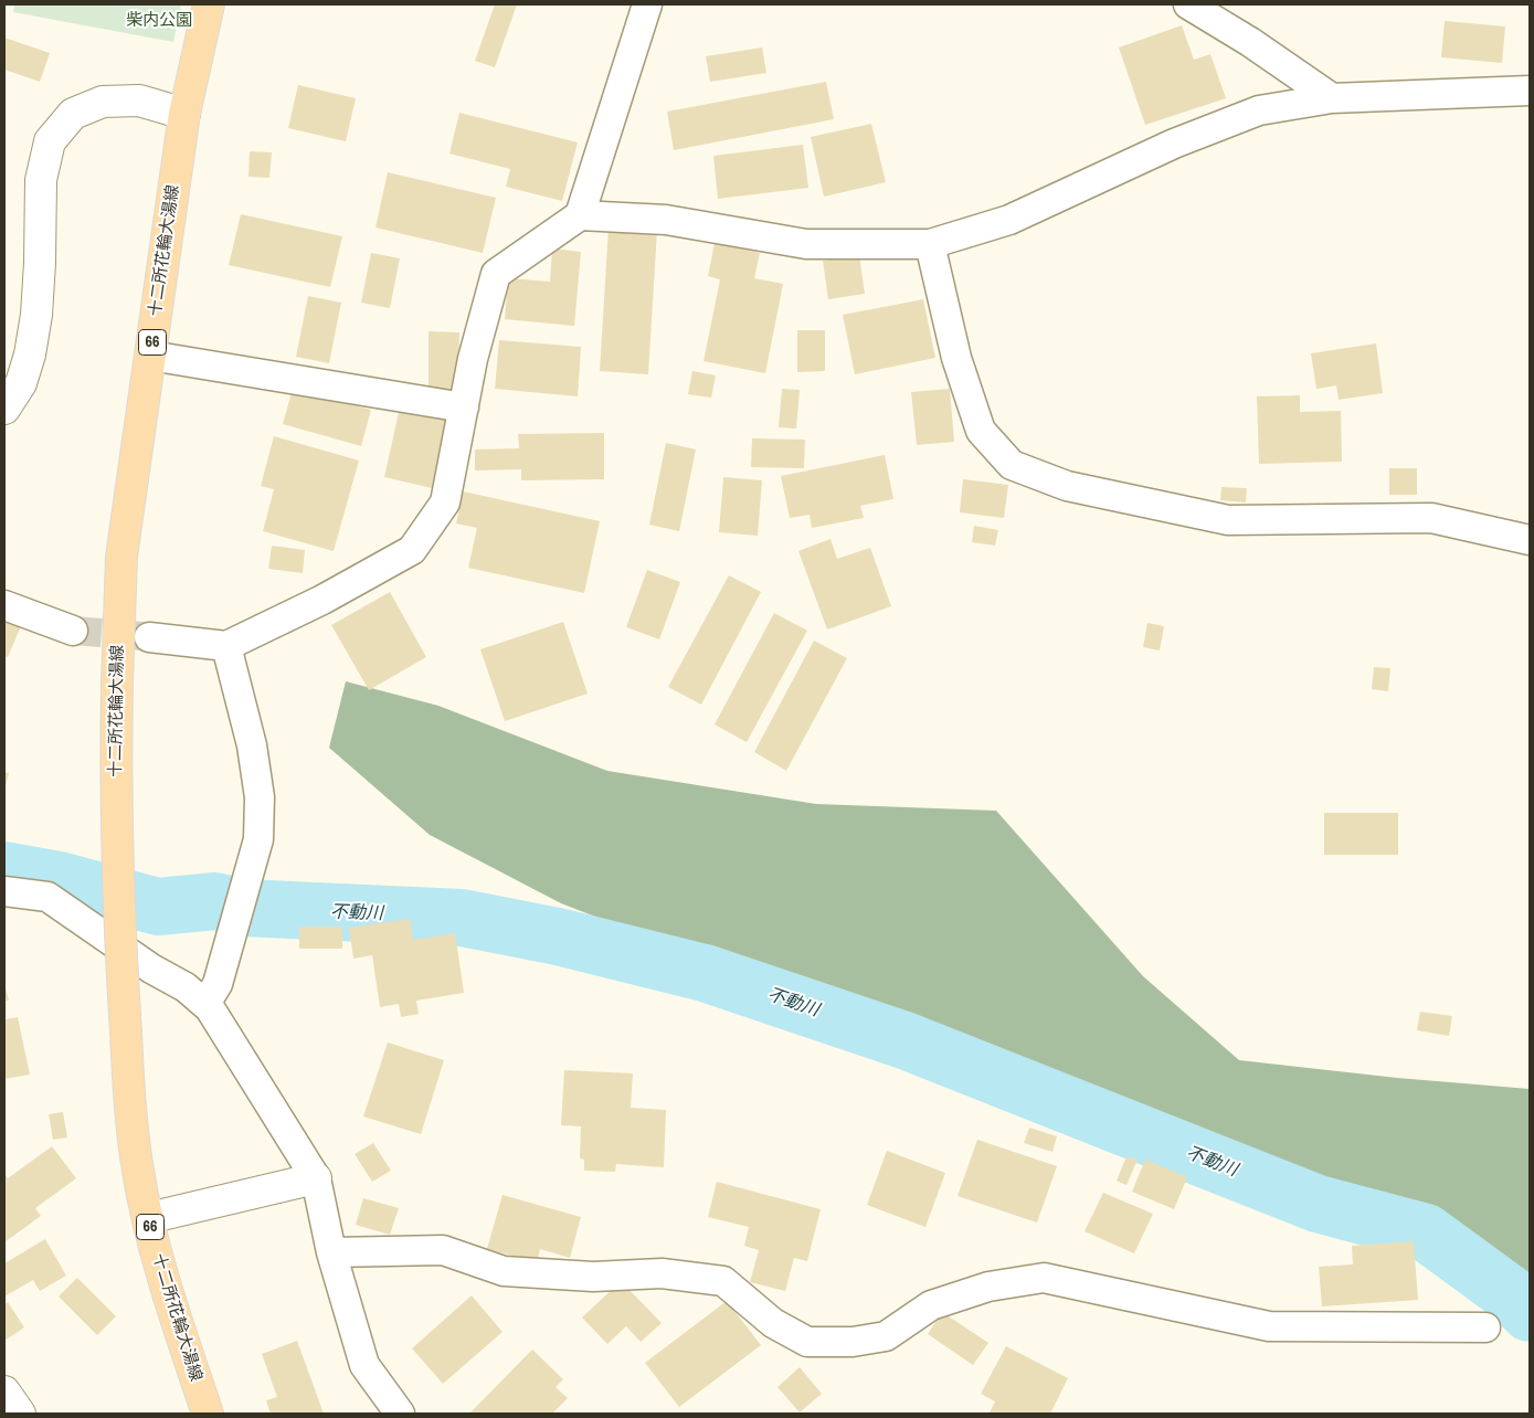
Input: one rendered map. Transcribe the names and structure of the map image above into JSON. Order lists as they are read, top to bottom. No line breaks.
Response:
{"streets":{"main road":["十二所花輪大湯線","66"]},"water":["不動川"],"parks":["柴内公園"]}
